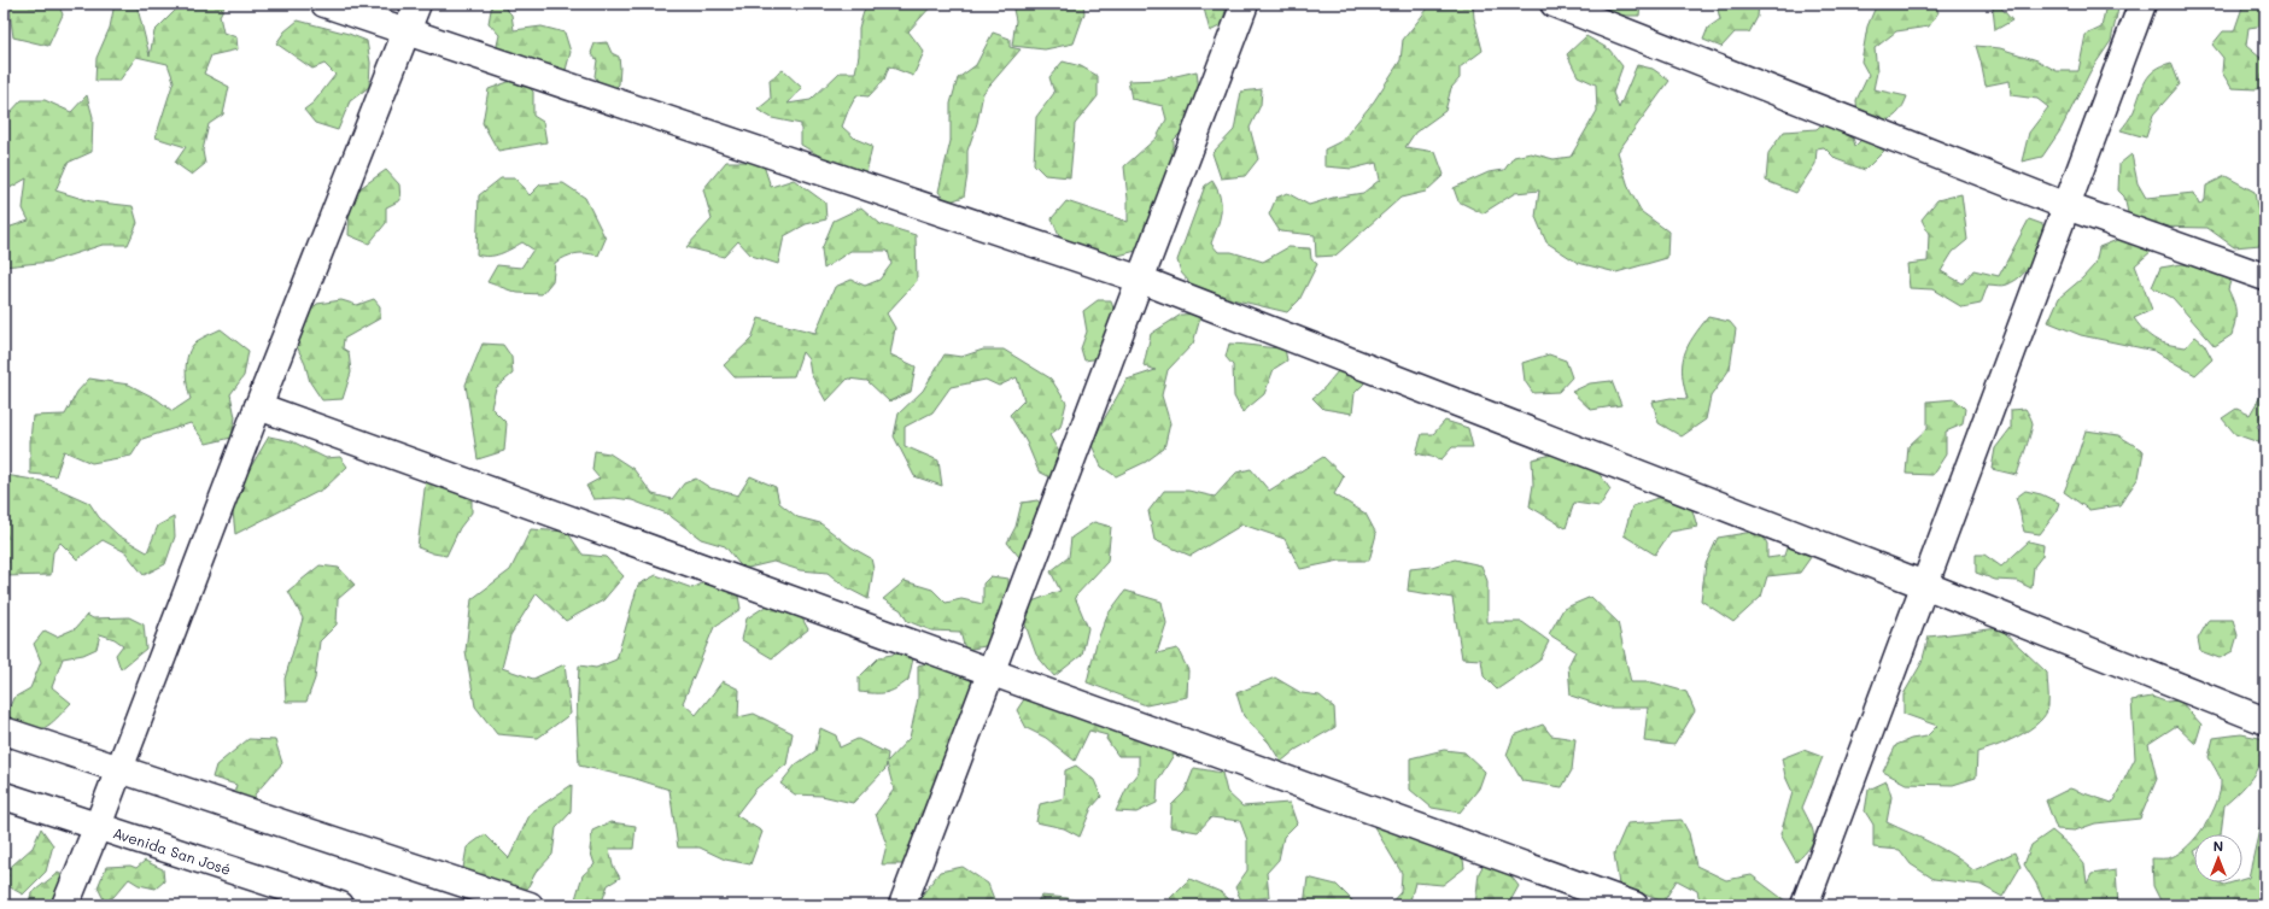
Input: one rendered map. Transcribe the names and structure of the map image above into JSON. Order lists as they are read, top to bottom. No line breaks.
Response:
{"streets":{"street":["Avenida San José"]},"north":"top"}
